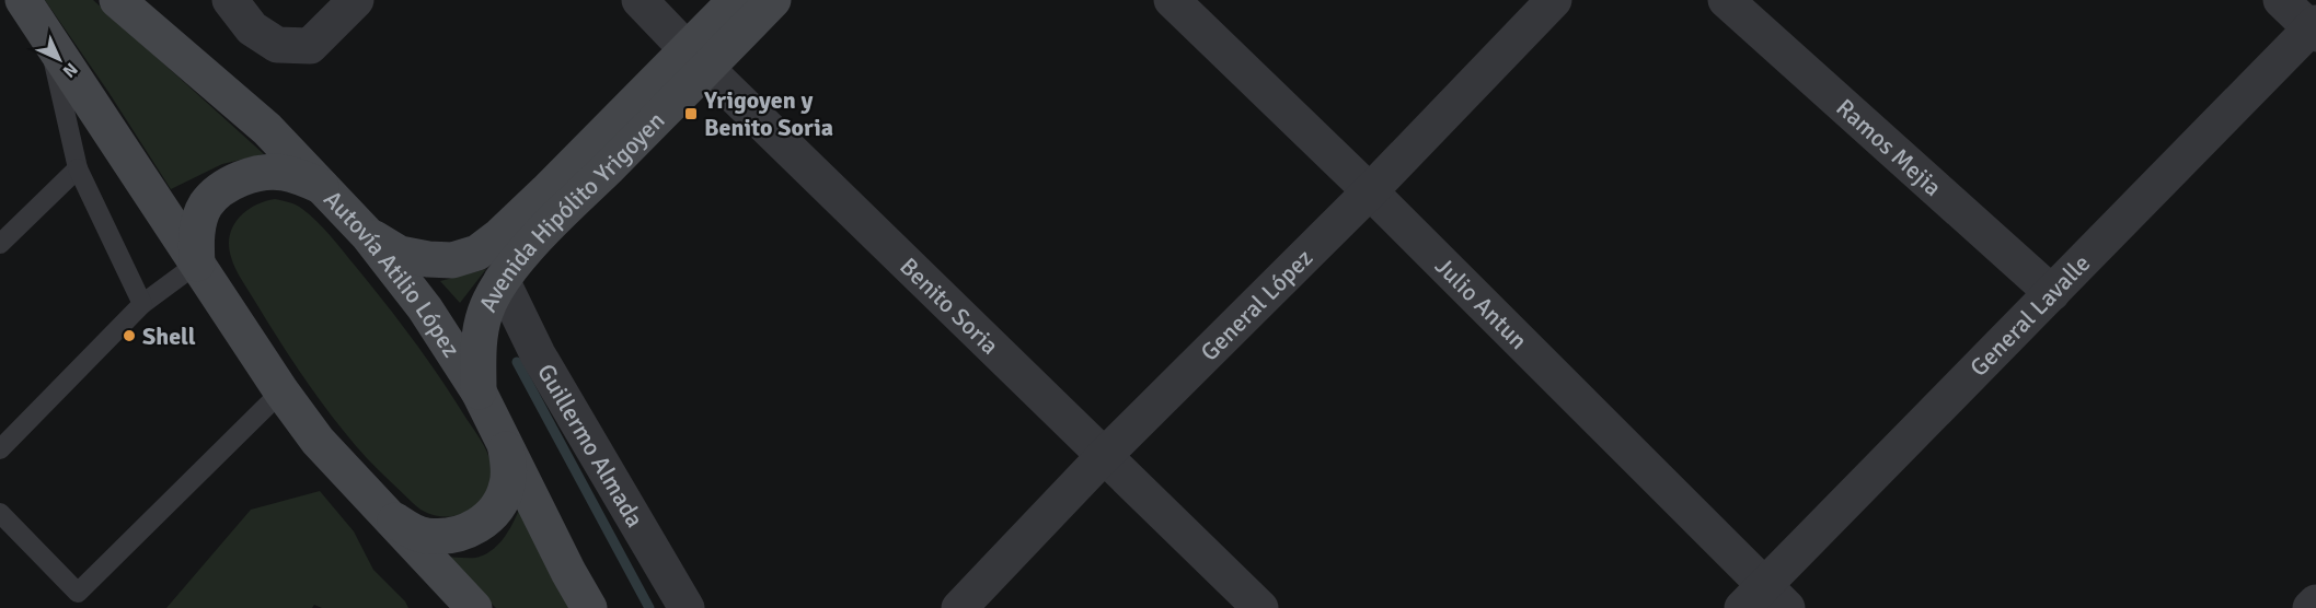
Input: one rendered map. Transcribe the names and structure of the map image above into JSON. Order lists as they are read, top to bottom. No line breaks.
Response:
{"streets":{"main road":["Avenida Hipólito Yrigoyen","Autovía Atilio López"],"street":["Ramos Mejia","Julio Antun","General López","Benito Soria","General Lavalle","Guillermo Almada"]},"crossings":[["Ramos Mejia","General Lavalle"],["Avenida Hipólito Yrigoyen","Autovía Atilio López"],["Avenida Hipólito Yrigoyen","Benito Soria"],["Avenida Hipólito Yrigoyen","Guillermo Almada"],["Julio Antun","General López"],["Julio Antun","General Lavalle"],["General López","Benito Soria"]],"places":{"transit":["Yrigoyen y Benito Soria"],"other":["Shell"]},"north":"bottom right"}
